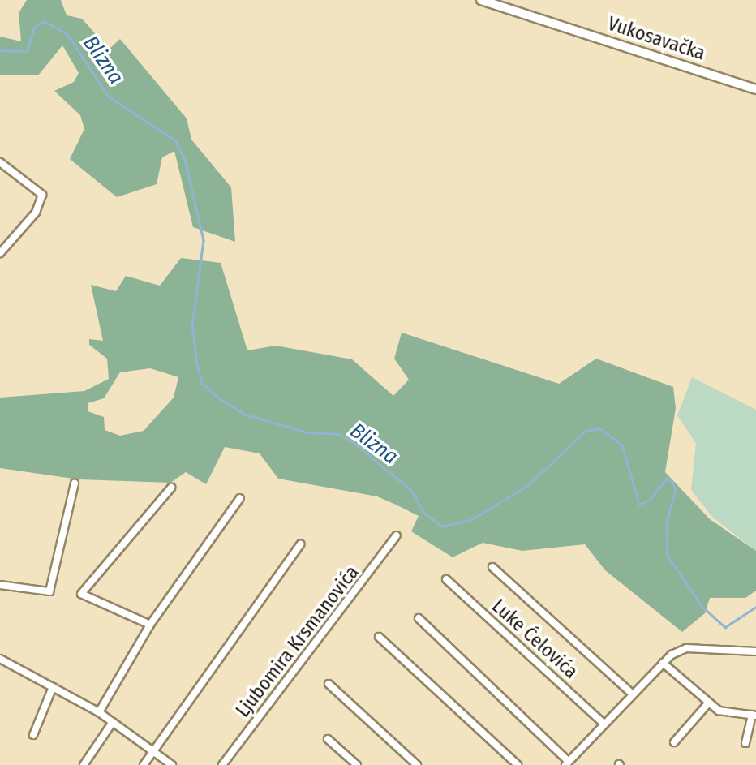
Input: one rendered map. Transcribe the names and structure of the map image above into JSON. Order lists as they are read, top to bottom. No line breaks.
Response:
{"streets":{"street":["Vukosavačka","Luke Ćelovića","Ljubomira Krsmanovića"]},"water":["Blizna"]}
